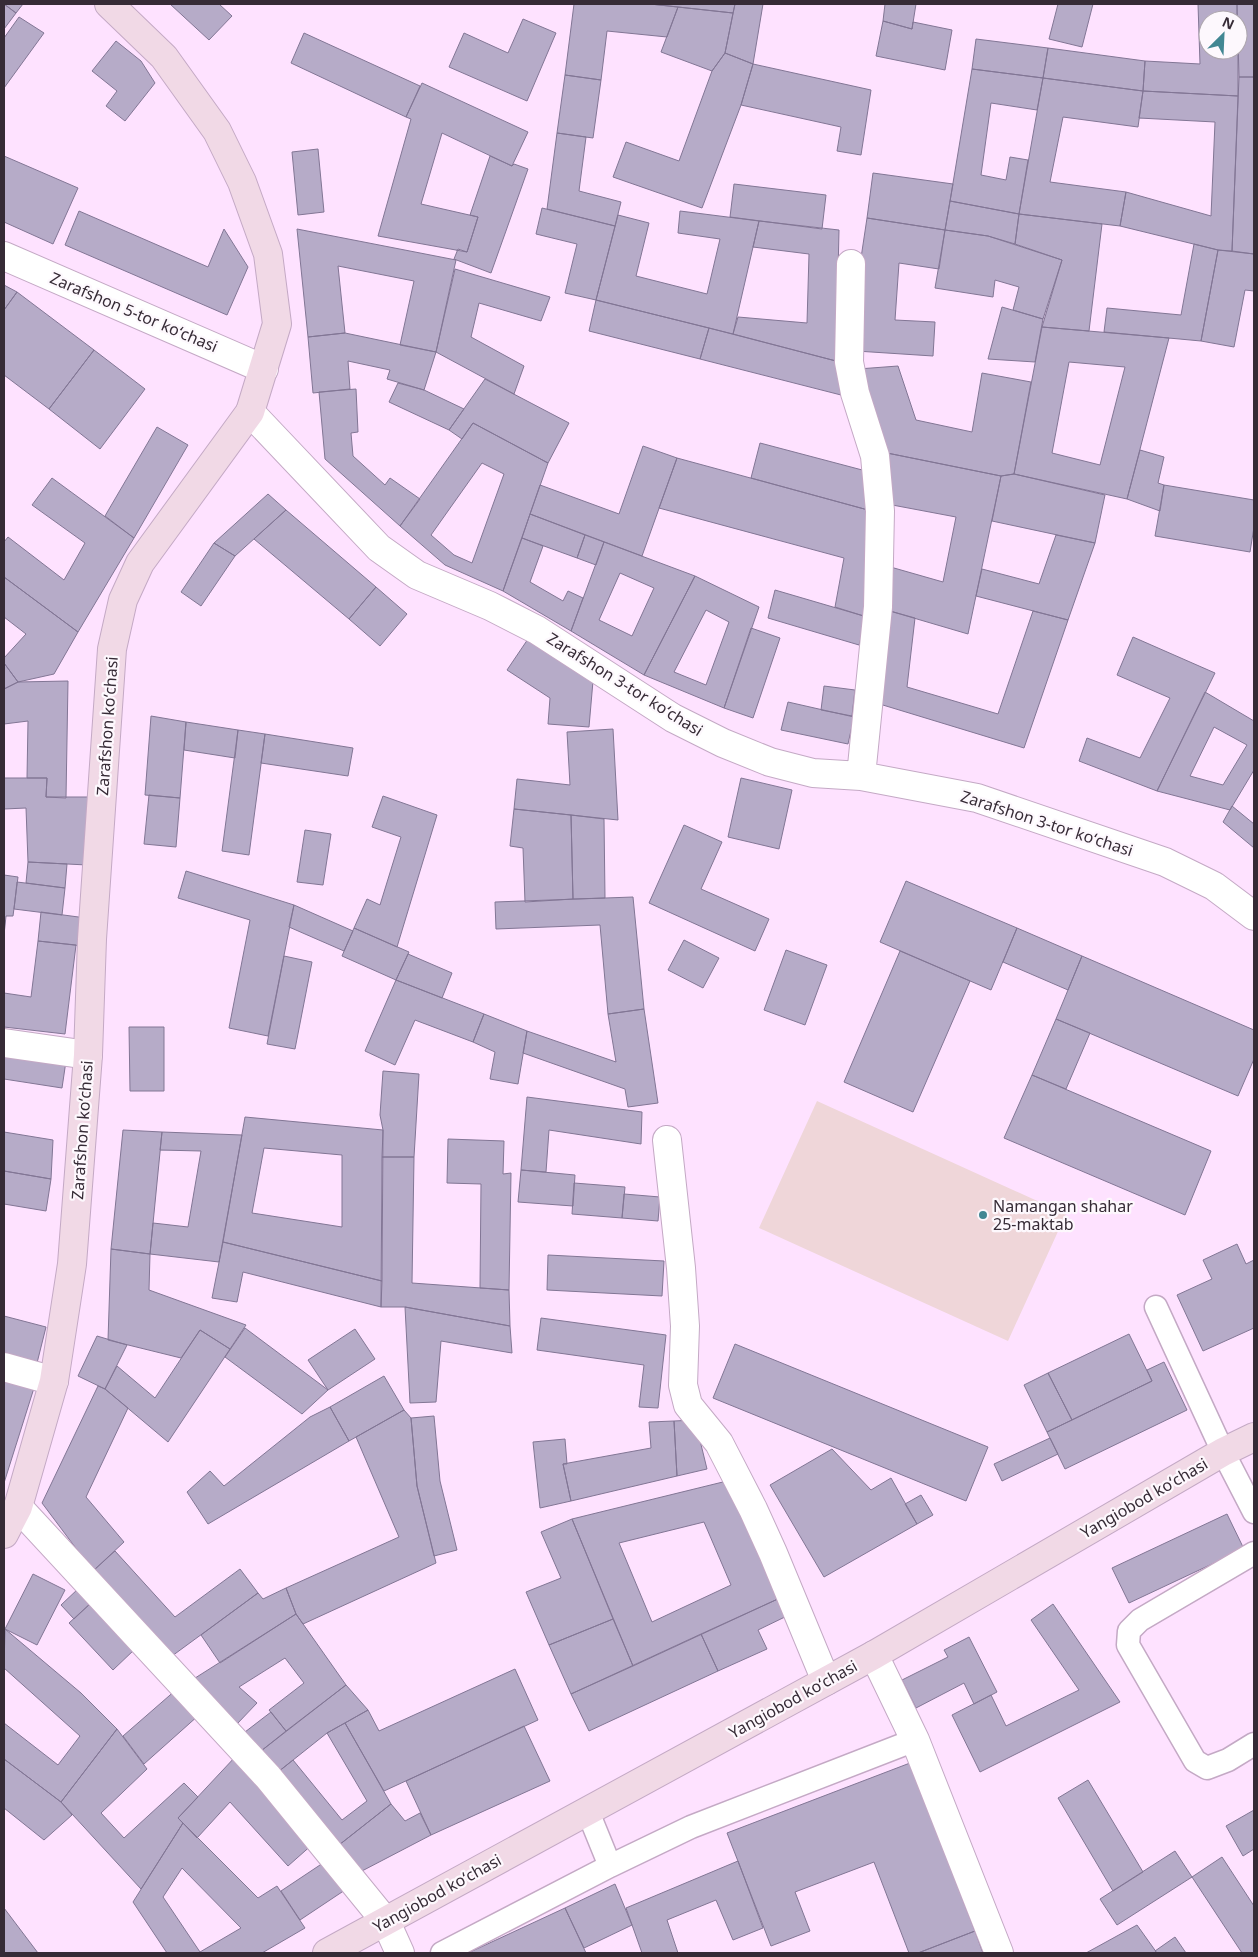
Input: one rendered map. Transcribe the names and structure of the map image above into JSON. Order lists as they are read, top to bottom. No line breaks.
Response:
{"streets":{"street":["Zarafshon 5-tor koʻchasi","Zarafshon 3-tor koʻchasi","Zarafshon koʻchasi","Yangiobod koʻchasi"]},"crossings":[["Zarafshon 5-tor koʻchasi","Zarafshon koʻchasi"],["Zarafshon 3-tor koʻchasi","Zarafshon koʻchasi"]],"places":["Namangan shahar 25-maktab"],"north":"top right"}
